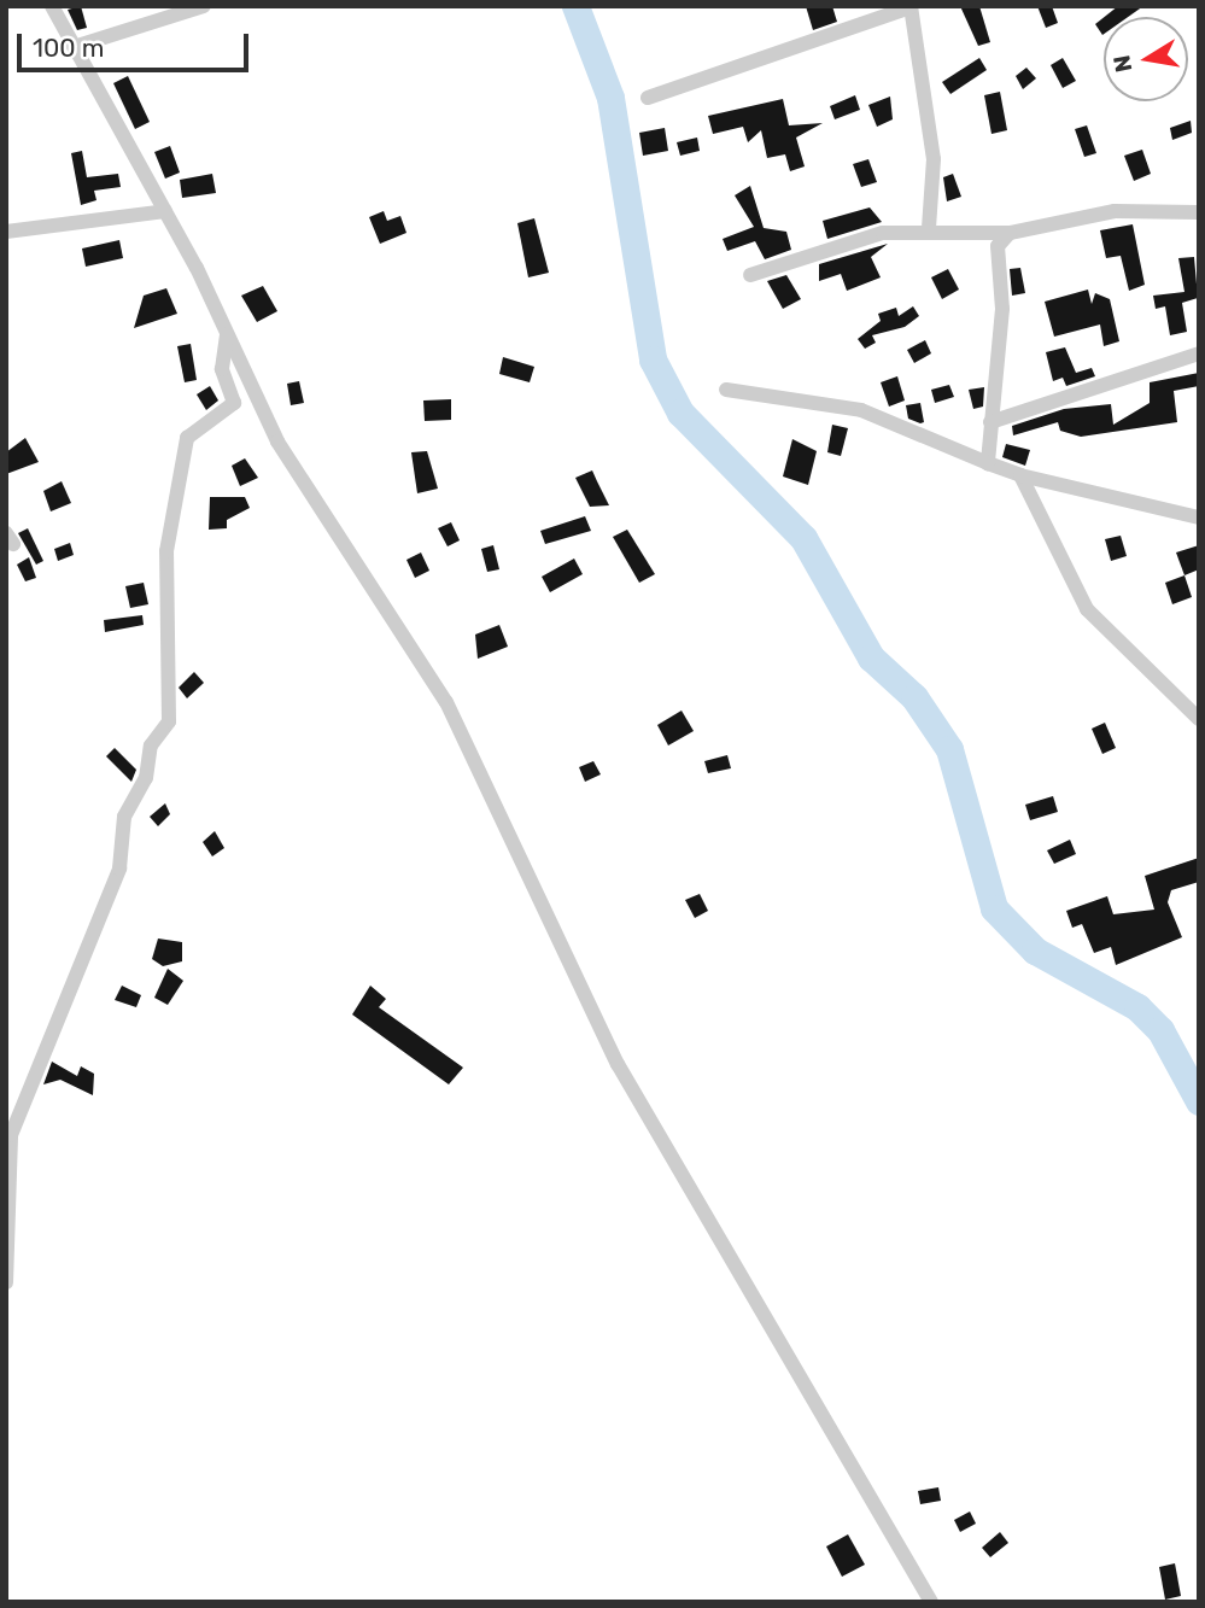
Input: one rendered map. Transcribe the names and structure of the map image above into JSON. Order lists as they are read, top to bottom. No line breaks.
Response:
{"scale_bar":"100 m","north":"left"}
